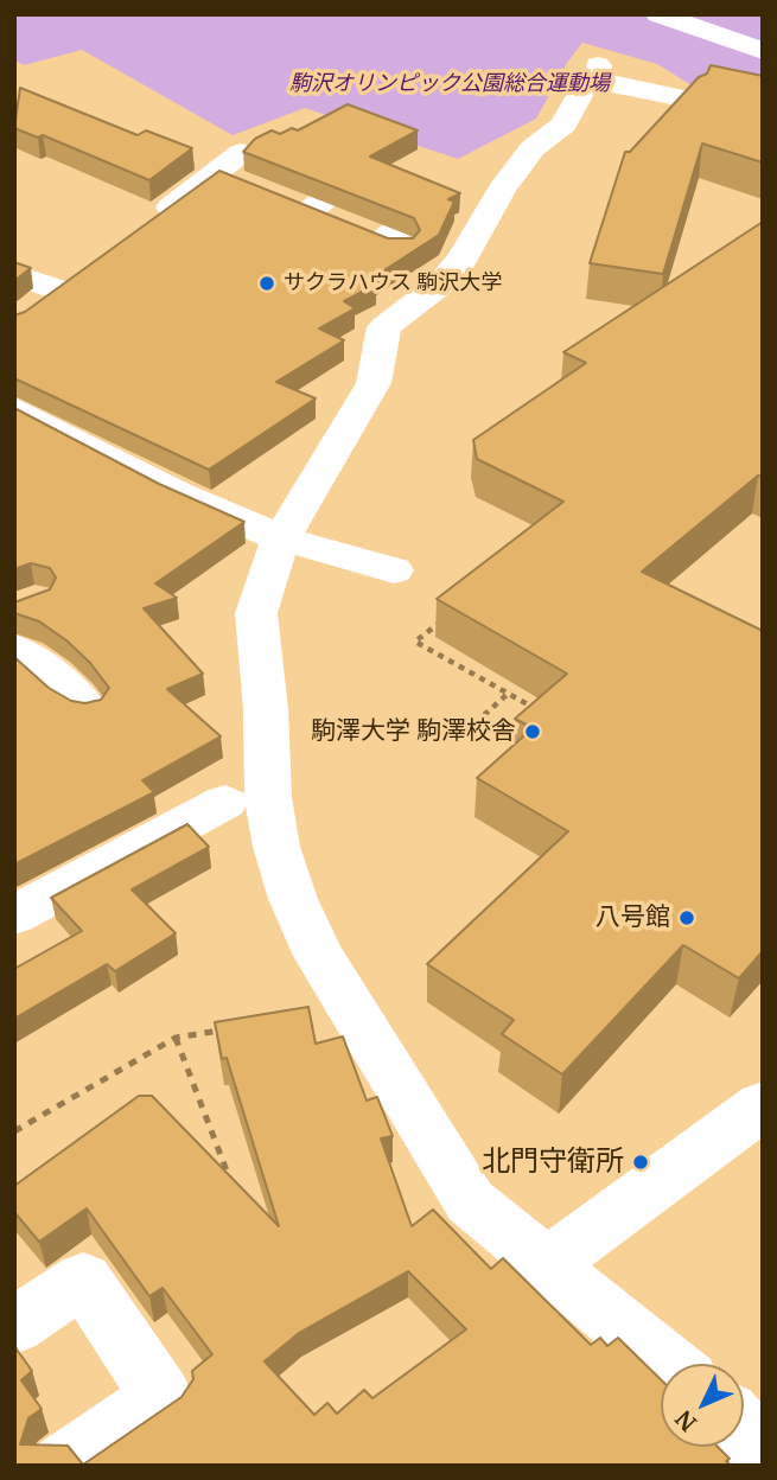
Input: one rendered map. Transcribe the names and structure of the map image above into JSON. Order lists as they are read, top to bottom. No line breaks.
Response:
{"parks":["駒沢オリンピック公園総合運動場"],"places":["サクラハウス 駒沢大学","駒澤大学 駒澤校舎","八号館","北門守衛所"],"north":"bottom left"}
